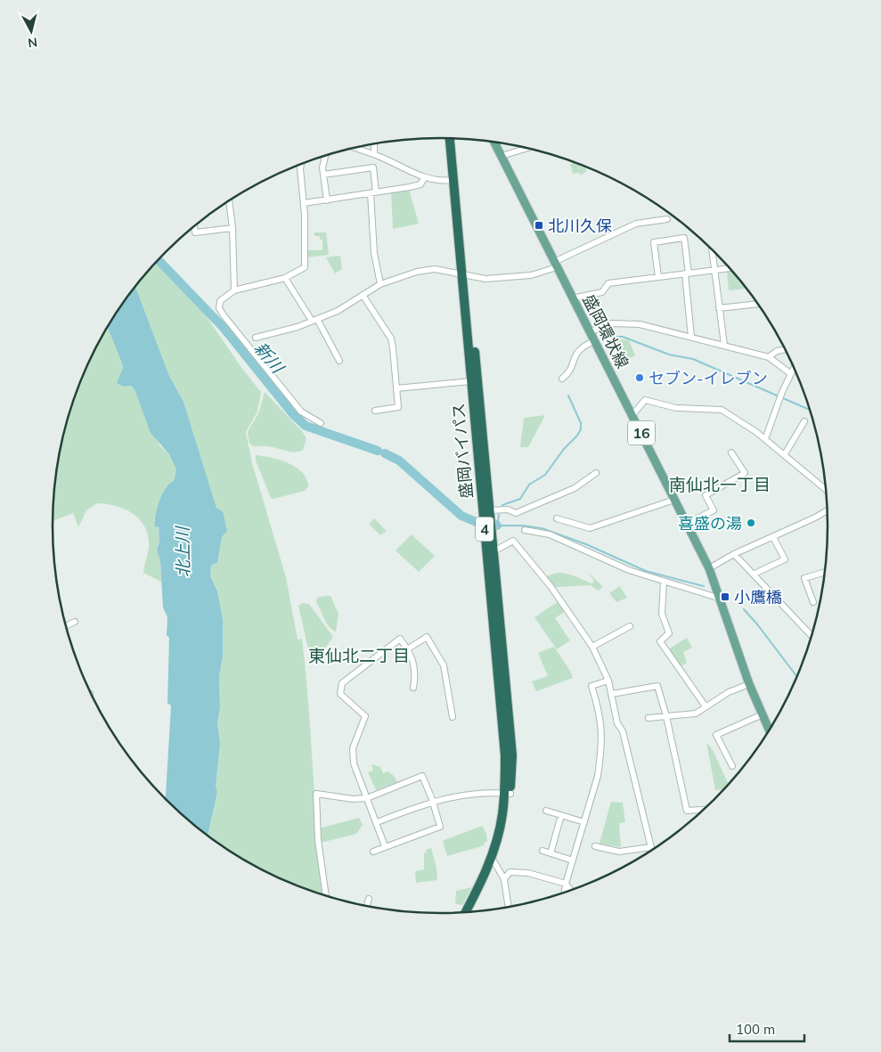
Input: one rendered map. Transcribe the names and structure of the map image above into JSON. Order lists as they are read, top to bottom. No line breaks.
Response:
{"streets":{"highway":["盛岡バイパス","4"],"main road":["盛岡環状線","16"]},"districts":["南仙北一丁目","東仙北二丁目"],"water":["新川","北上川"],"places":{"transit":["北川久保","小鷹橋"],"other":["セブン-イレブン","喜盛の湯"]},"scale_bar":"100 m","north":"bottom"}
